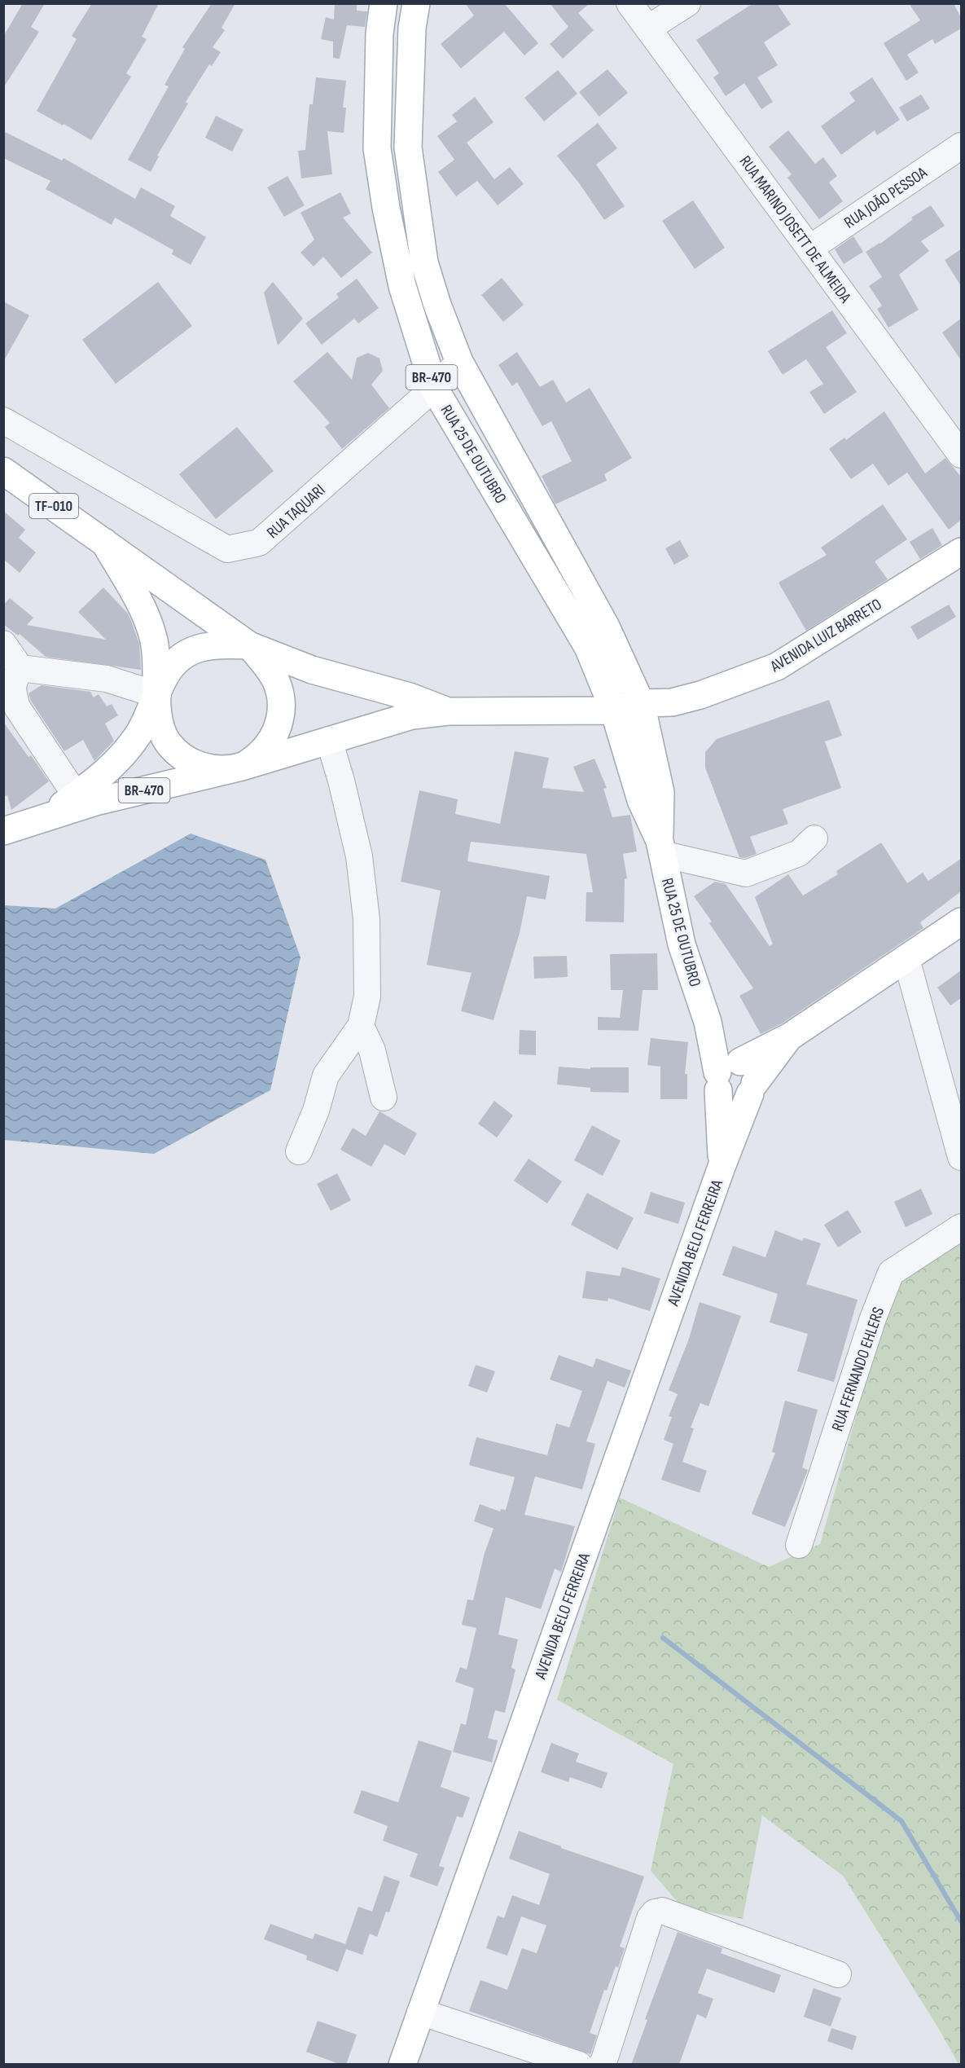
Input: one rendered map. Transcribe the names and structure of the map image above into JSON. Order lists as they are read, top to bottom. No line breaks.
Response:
{"streets":{"main road":["BR-470","RUA 25 DE OUTUBRO","TF-010","AVENIDA LUIZ BARRETO","AVENIDA BELO FERREIRA"],"street":["RUA JOÃO PESSOA","RUA MARINO JOSETT DE ALMEIDA","RUA TAQUARI","RUA FERNANDO EHLERS"]},"crossings":[["RUA JOÃO PESSOA","RUA MARINO JOSETT DE ALMEIDA"],["BR-470","AVENIDA LUIZ BARRETO"],["RUA 25 DE OUTUBRO","RUA TAQUARI"],["RUA 25 DE OUTUBRO","AVENIDA LUIZ BARRETO"],["RUA 25 DE OUTUBRO","AVENIDA BELO FERREIRA"]]}
